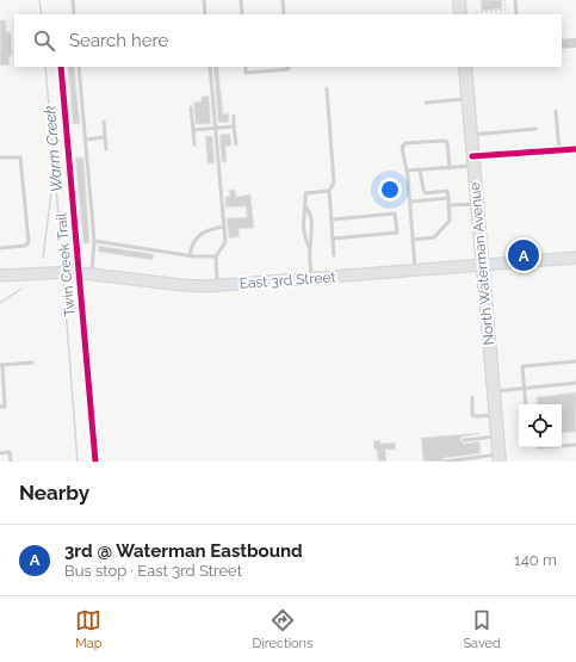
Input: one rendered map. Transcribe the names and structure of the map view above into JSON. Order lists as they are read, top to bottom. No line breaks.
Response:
{"streets":{"main road":["North Waterman Avenue","East 3rd Street"],"cycle path":["Twin Creek Trail"]},"crossings":[["North Waterman Avenue","East 3rd Street"]],"water":["Warm Creek"],"page":{"search":"Search here","pins":"A","heading":"Nearby","list":[{"mark":"A","name":"3rd @ Waterman Eastbound","note":"Bus stop · East 3rd Street","value":"140 m"}],"nav":["Map","Directions","Saved"]}}
